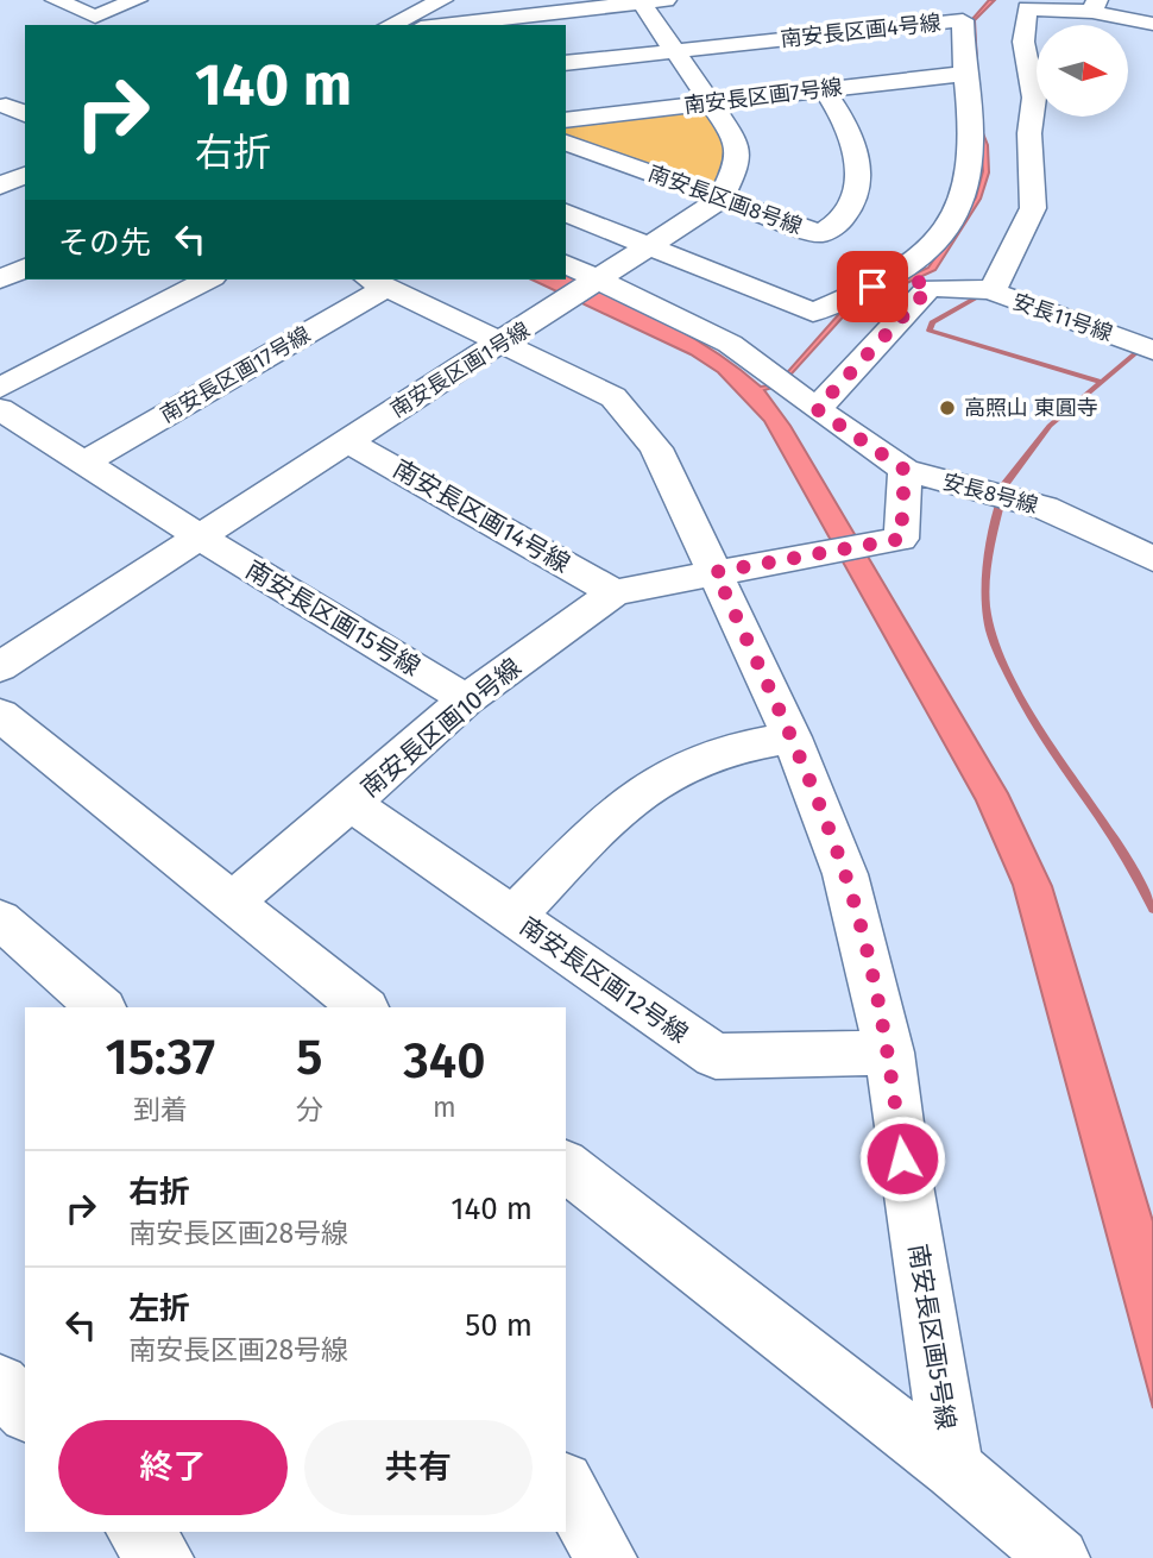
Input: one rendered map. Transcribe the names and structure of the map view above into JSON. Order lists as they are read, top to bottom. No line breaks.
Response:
{"streets":{"street":["南安長区画4号線","南安長区画7号線","南安長区画8号線","安長11号線","南安長区画1号線","南安長区画17号線","安長8号線","南安長区画14号線","南安長区画15号線","南安長区画10号線","南安長区画12号線","南安長区画5号線"]},"crossings":[["南安長区画4号線","南安長区画7号線"],["南安長区画4号線","南安長区画1号線"],["南安長区画7号線","南安長区画8号線"],["南安長区画8号線","南安長区画1号線"],["南安長区画1号線","安長8号線"],["南安長区画1号線","南安長区画14号線"],["南安長区画1号線","南安長区画15号線"],["南安長区画1号線","南安長区画5号線"],["南安長区画17号線","南安長区画5号線"],["安長8号線","南安長区画10号線"],["南安長区画14号線","南安長区画10号線"],["南安長区画15号線","南安長区画10号線"],["南安長区画10号線","南安長区画12号線"],["南安長区画10号線","南安長区画5号線"],["南安長区画12号線","南安長区画5号線"]],"places":["高照山 東圓寺"],"north":"right","page":{"turn":["140 m","右折"],"then":"その先","eta":["15:37","到着","5","分","340","m"],"list":[{"name":"右折","note":"南安長区画28号線","value":"140 m"},{"name":"左折","note":"南安長区画28号線","value":"50 m"}],"buttons":["終了","共有"]}}
